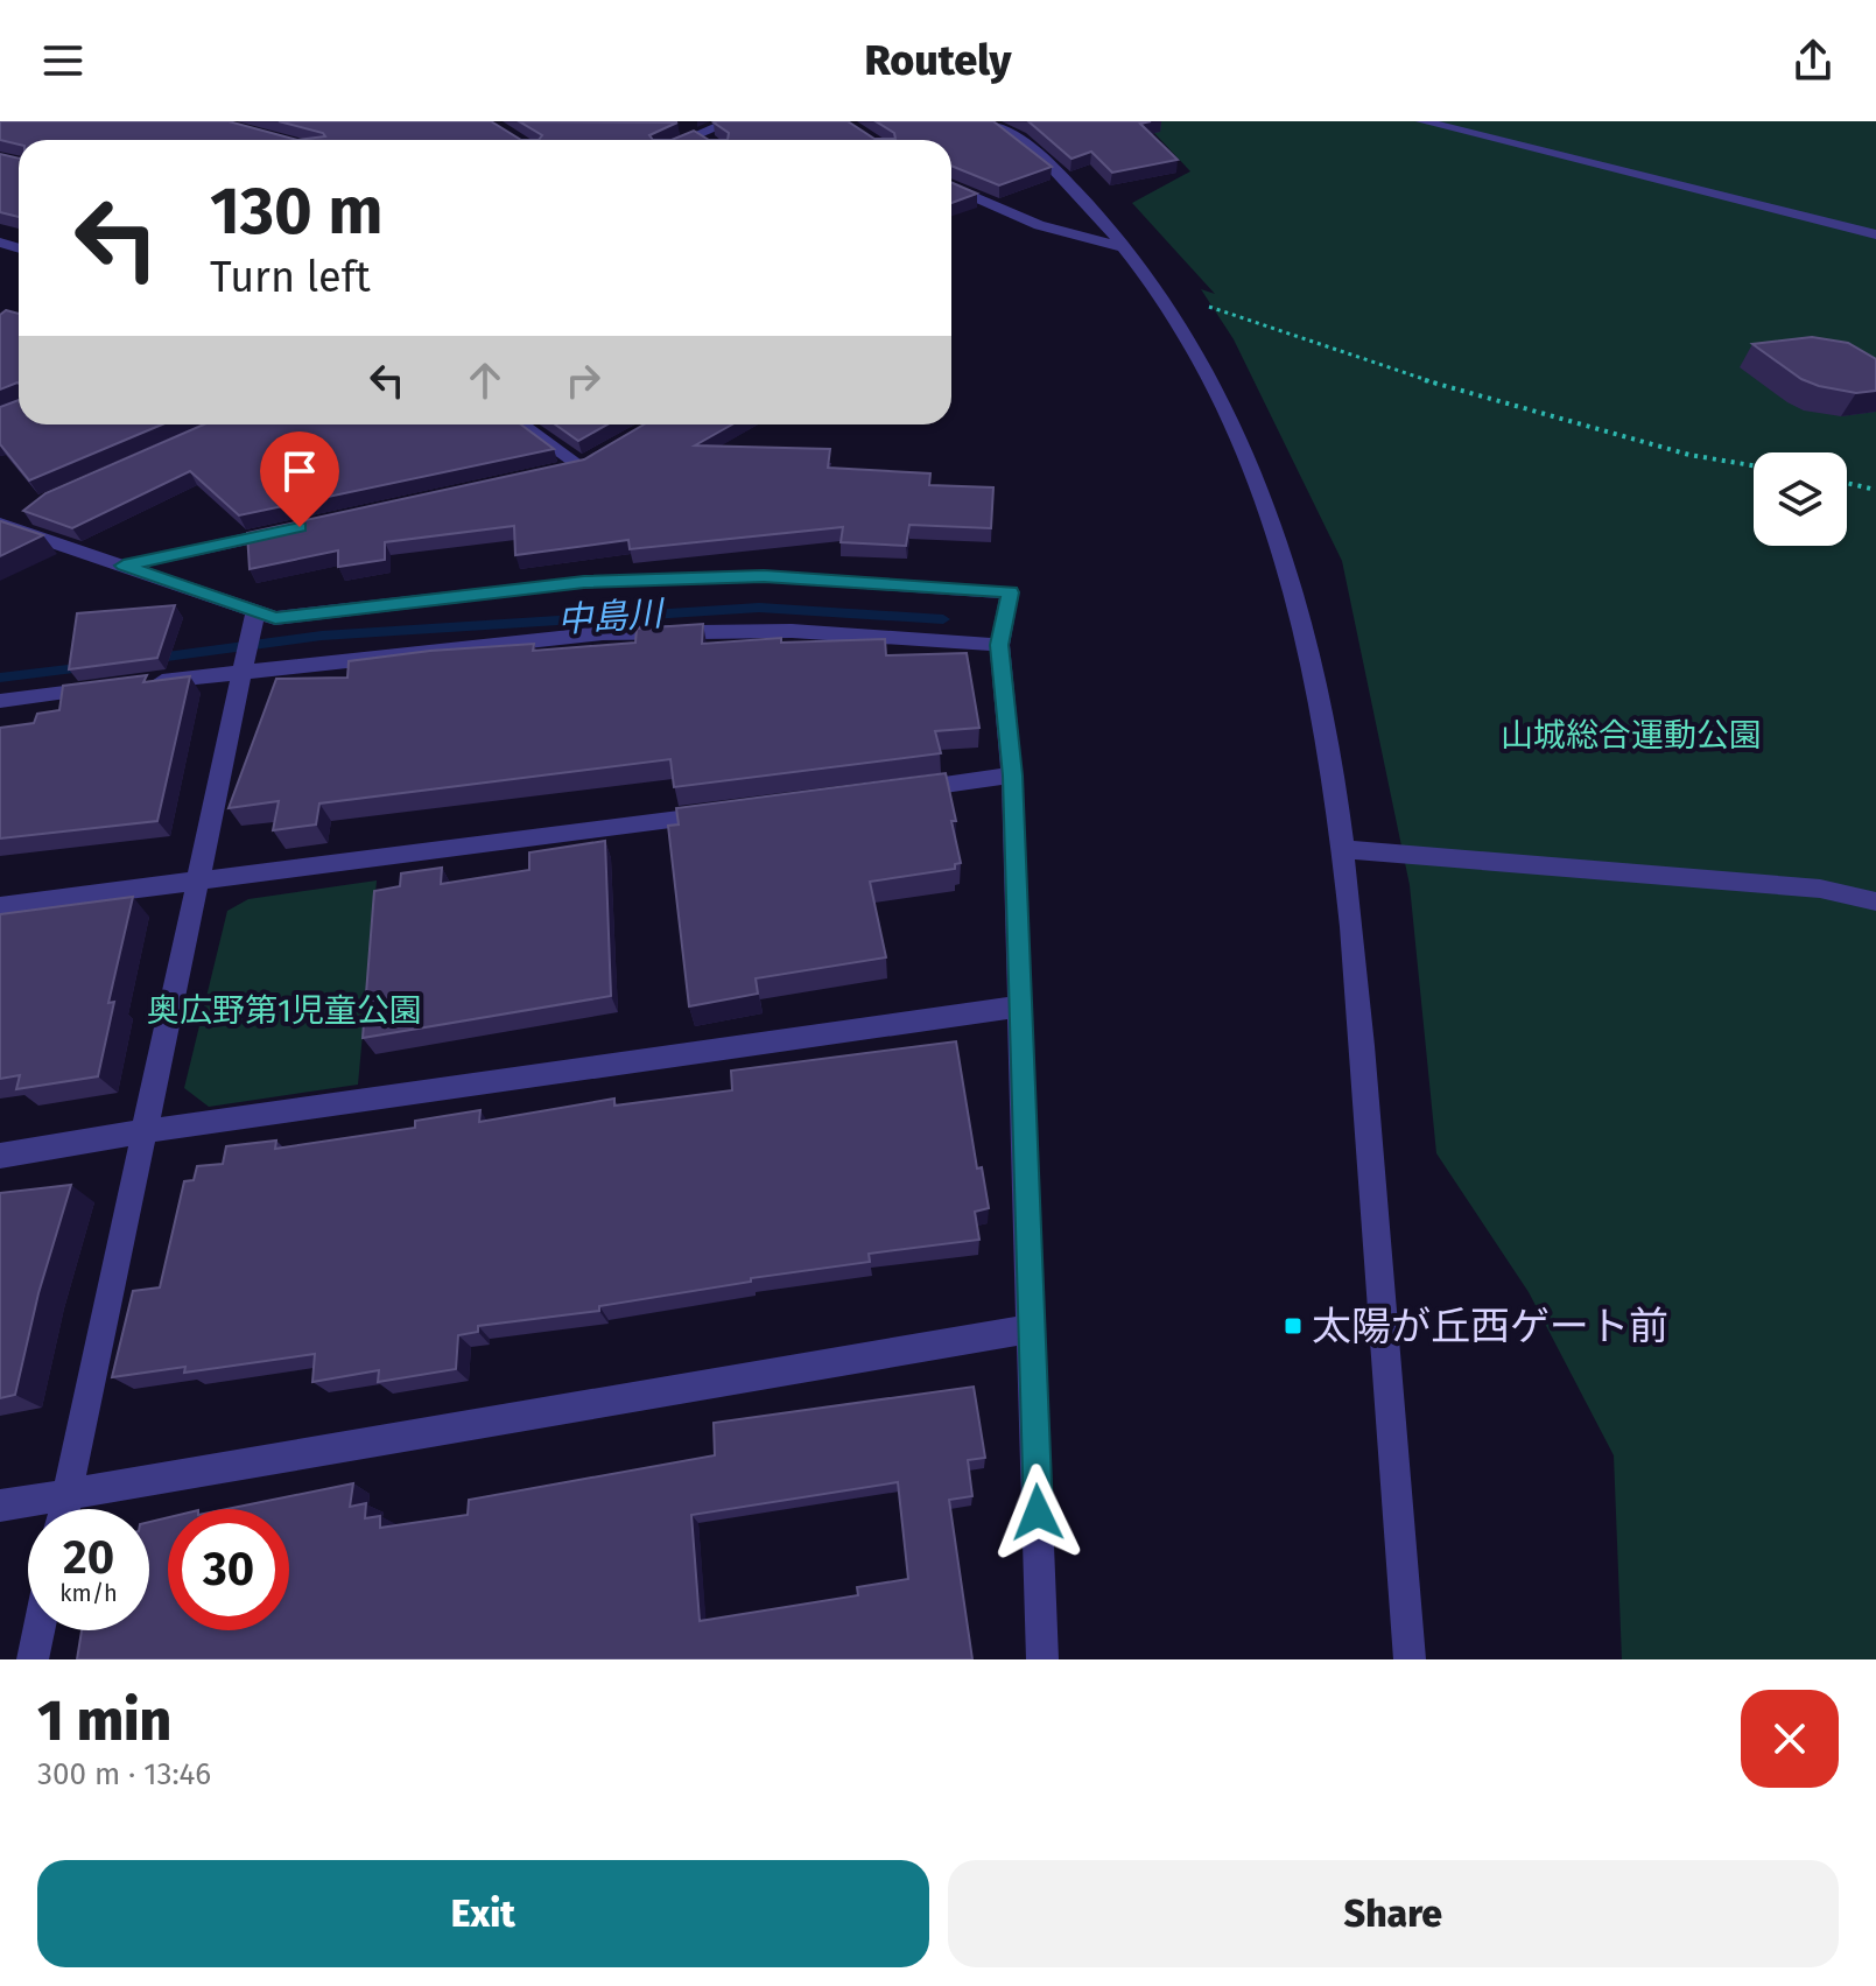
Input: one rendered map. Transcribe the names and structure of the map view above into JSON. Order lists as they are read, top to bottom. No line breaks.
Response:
{"water":["中島川"],"parks":["山城総合運動公園","奥広野第1児童公園"],"places":{"transit":["太陽が丘西ゲート前"]},"page":{"header":"Routely","turn":["130 m","Turn left"],"speed":"20 km/h","limit":"30","heading":["1 min","300 m · 13:46"],"buttons":["Exit","Share"]}}
